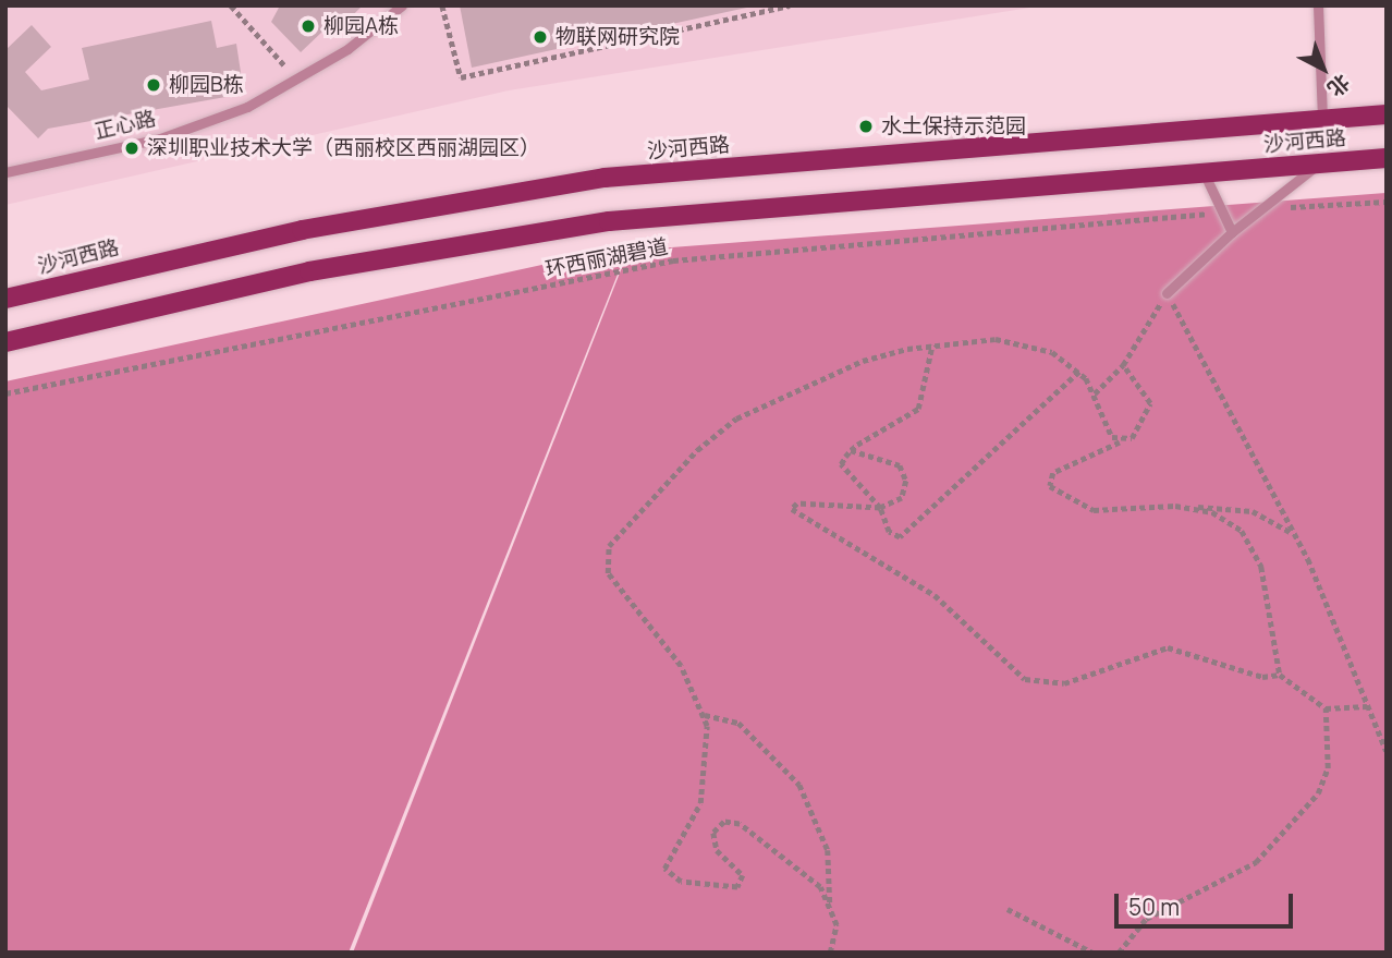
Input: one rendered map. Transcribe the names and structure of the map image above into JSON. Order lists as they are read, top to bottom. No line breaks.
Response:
{"streets":{"main road":["沙河西路"],"lane":["正心路"],"path":["环西丽湖碧道"]},"places":["柳园A栋","物联网研究院","柳园B栋","水土保持示范园","深圳职业技术大学（西丽校区西丽湖园区）"],"scale_bar":"50 m","north":"bottom right"}
